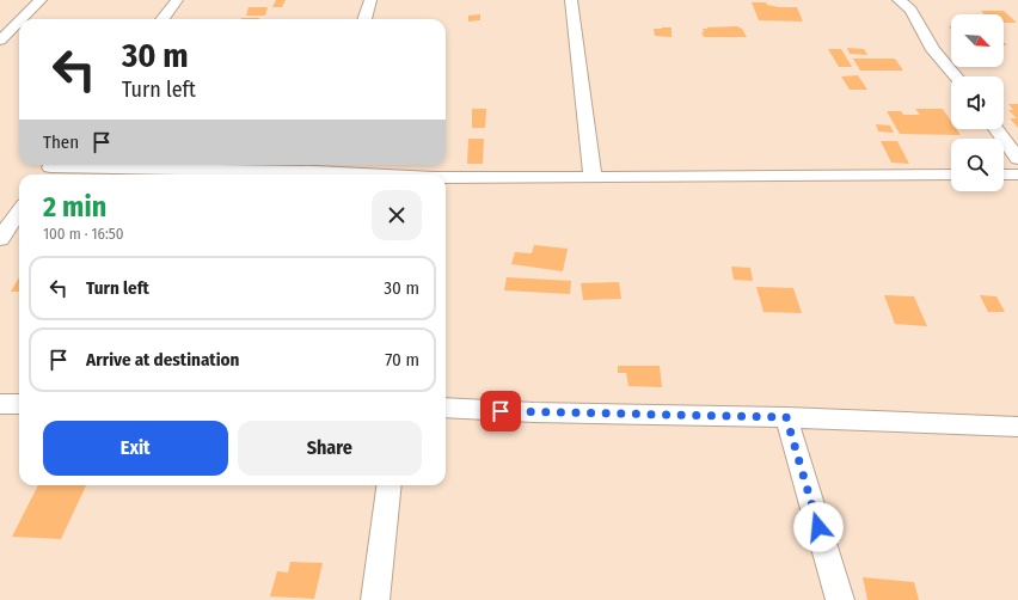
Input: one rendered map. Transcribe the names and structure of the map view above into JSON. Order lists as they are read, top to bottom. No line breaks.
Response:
{"north":"bottom right","page":{"turn":["30 m","Turn left"],"then":"Then","heading":["2 min","100 m · 16:50"],"list":[{"name":"Turn left","value":"30 m"},{"name":"Arrive at destination","value":"70 m"}],"buttons":["Exit","Share"]}}
